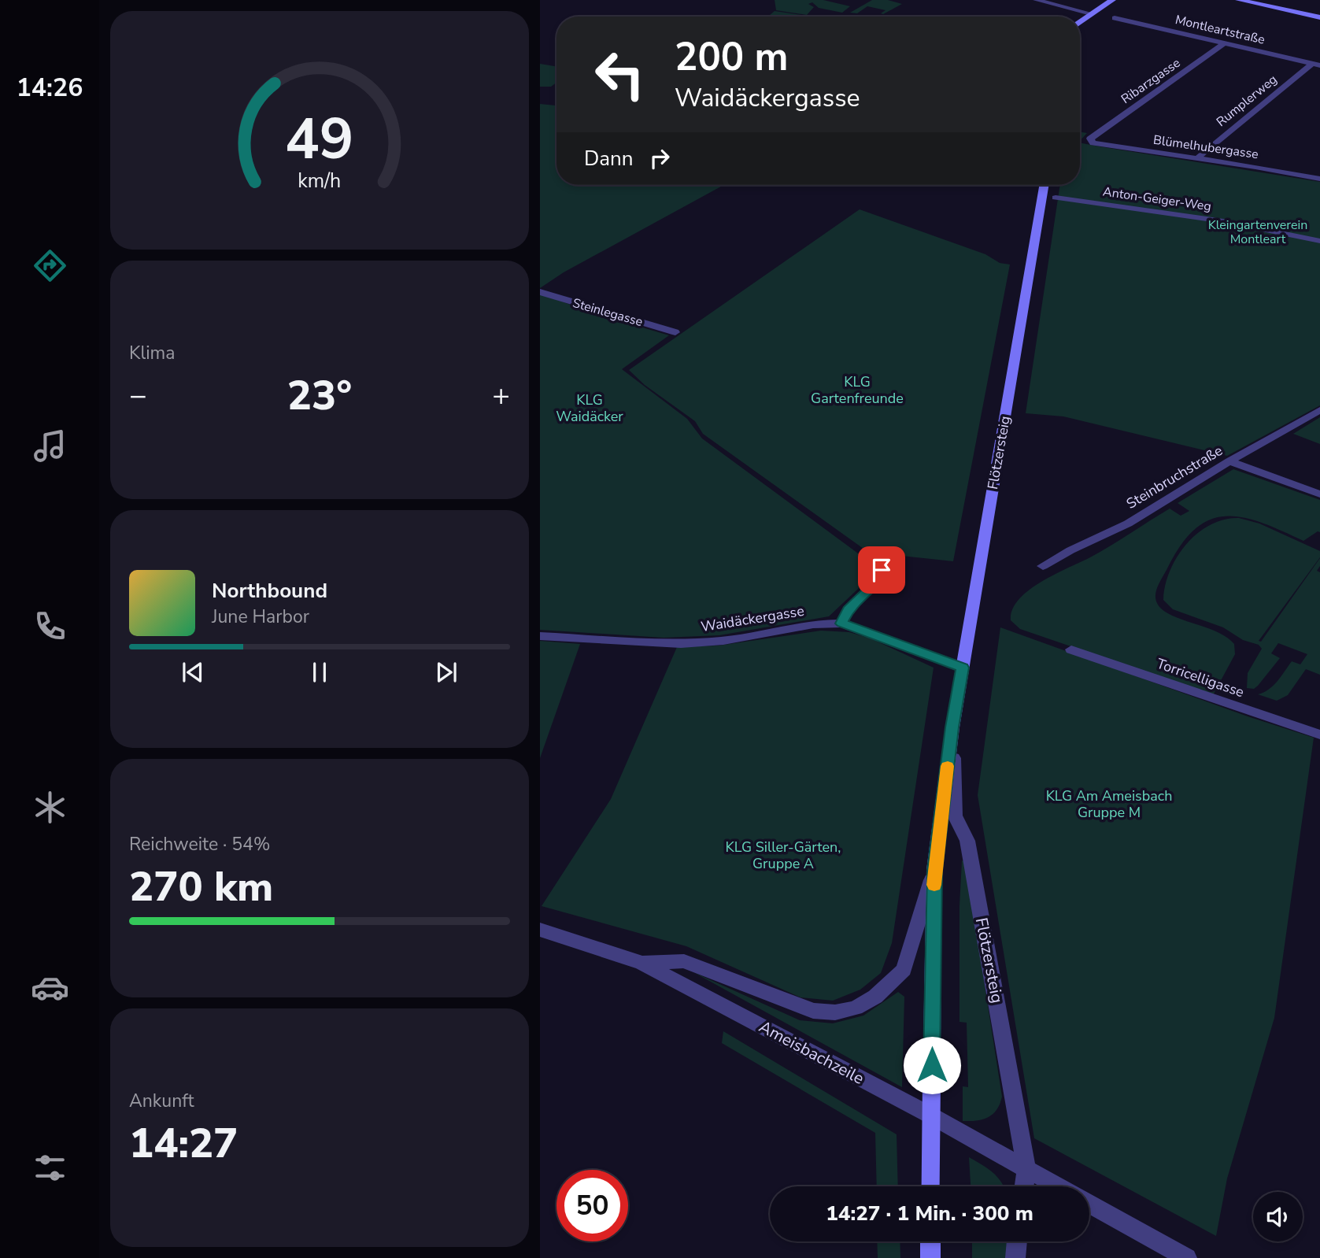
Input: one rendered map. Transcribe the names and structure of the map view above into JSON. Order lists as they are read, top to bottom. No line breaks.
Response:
{"streets":{"main road":["Flötzersteig"],"street":["Montleartstraße","Ribarzgasse","Rumplerweg","Blümelhubergasse","Anton-Geiger-Weg","Steinlegasse","Steinbruchstraße","Waidäckergasse","Torricelligasse","Ameisbachzeile"]},"crossings":[["Montleartstraße","Ribarzgasse"],["Montleartstraße","Rumplerweg"],["Ribarzgasse","Blümelhubergasse"],["Rumplerweg","Blümelhubergasse"],["Flötzersteig","Waidäckergasse"],["Flötzersteig","Ameisbachzeile"]],"parks":["Kleingartenverein Montleart","KLG Gartenfreunde","KLG Waidäcker","KLG Am Ameisbach Gruppe M","KLG Siller-Gärten, Gruppe A"],"page":{"tabs":"14:26","turn":["200 m","Waidäckergasse"],"then":"Dann","tile":["Klima",["Reichweite · 54%","270 km"],["Ankunft","14:27"]],"heat":["−","23°","+"],"song":["Northbound","June Harbor"],"limit":"50","trip":"14:27 · 1 Min. · 300 m","gauge":["49","km/h"]}}
